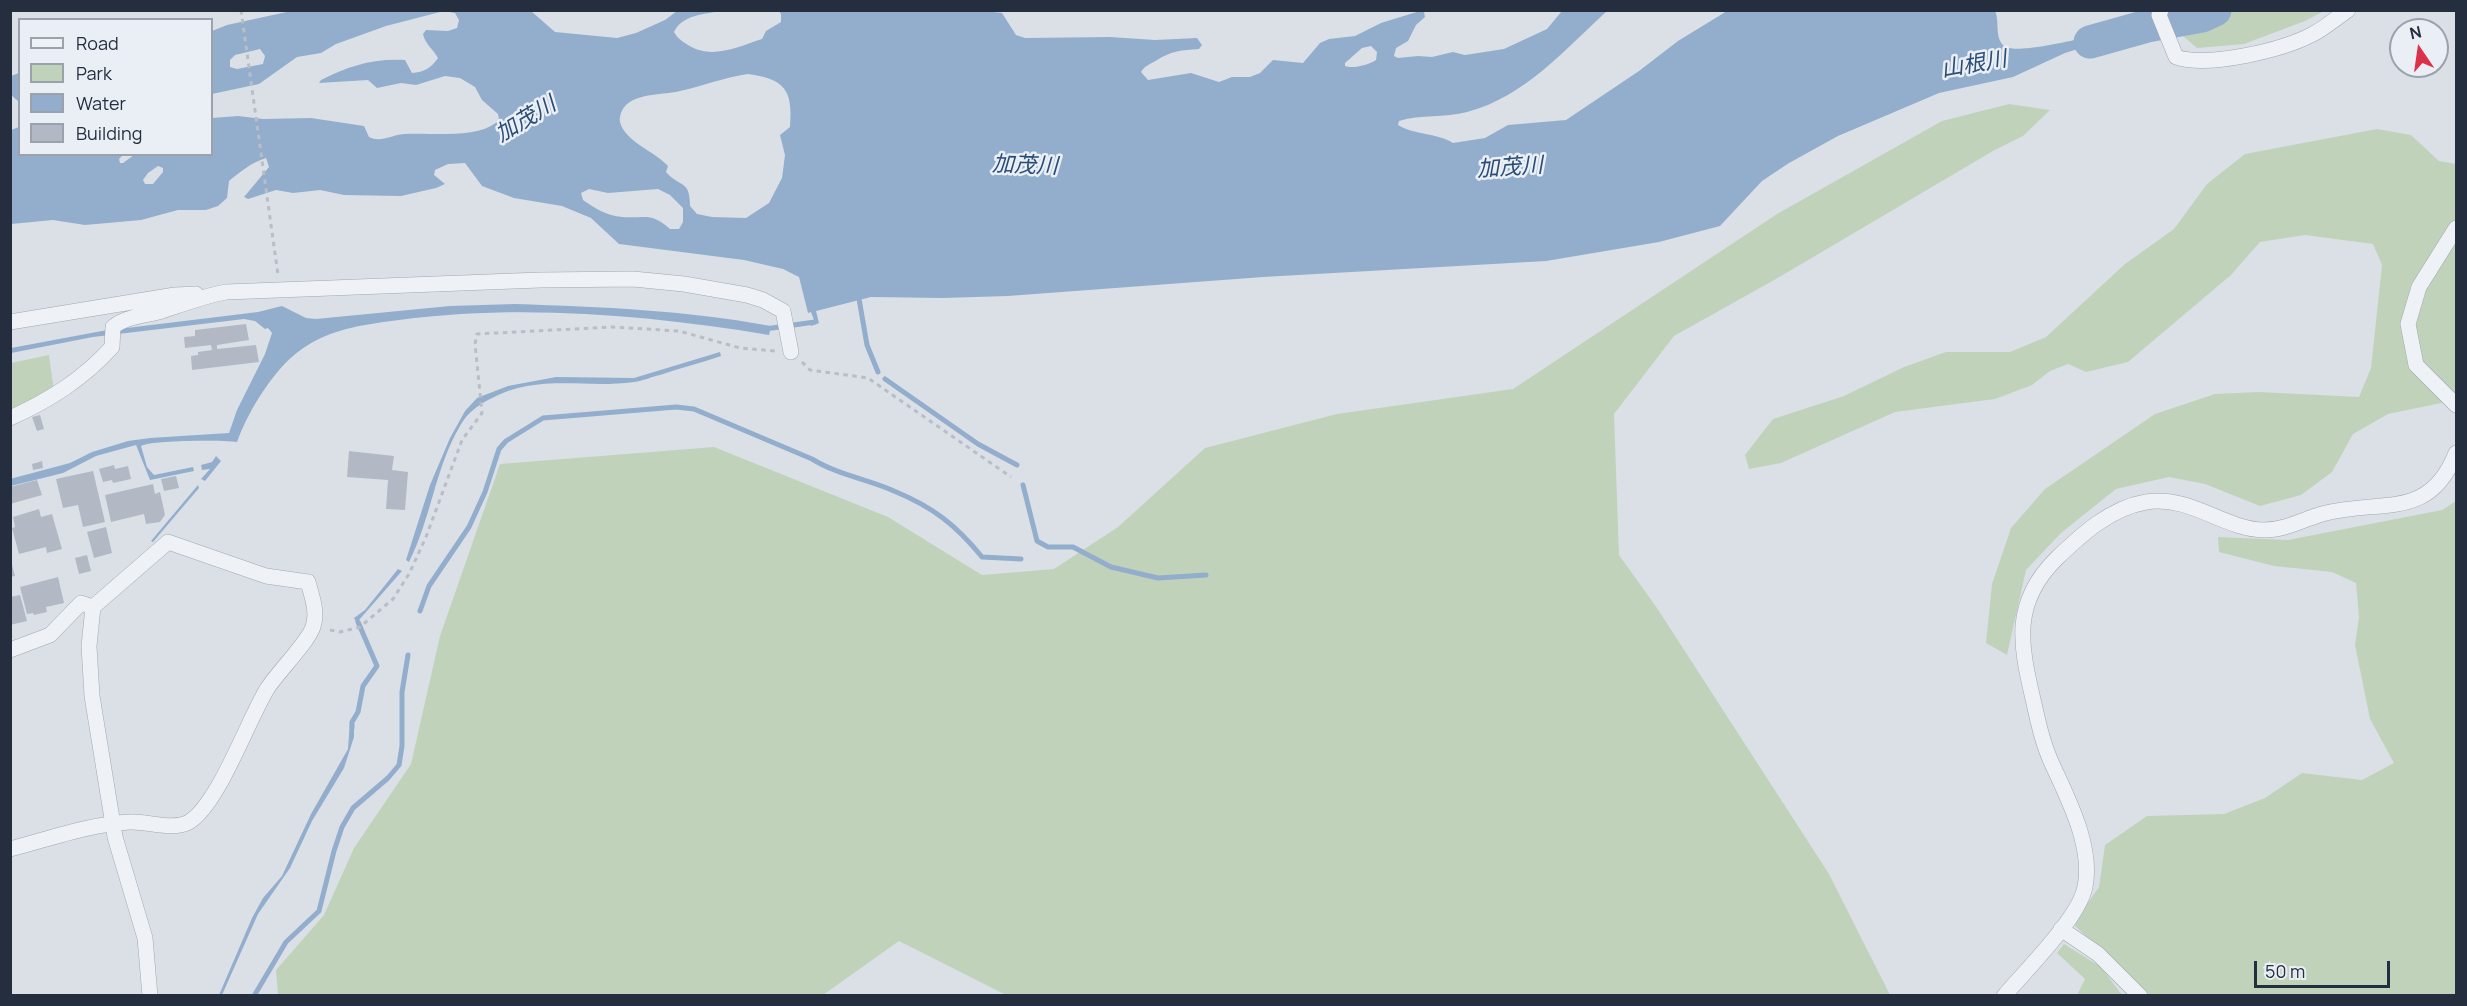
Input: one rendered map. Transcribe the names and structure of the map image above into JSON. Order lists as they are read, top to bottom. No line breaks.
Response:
{"water":["山根川","加茂川"],"legend":["Road","Park","Water","Building"],"scale_bar":"50 m","north":"top"}
